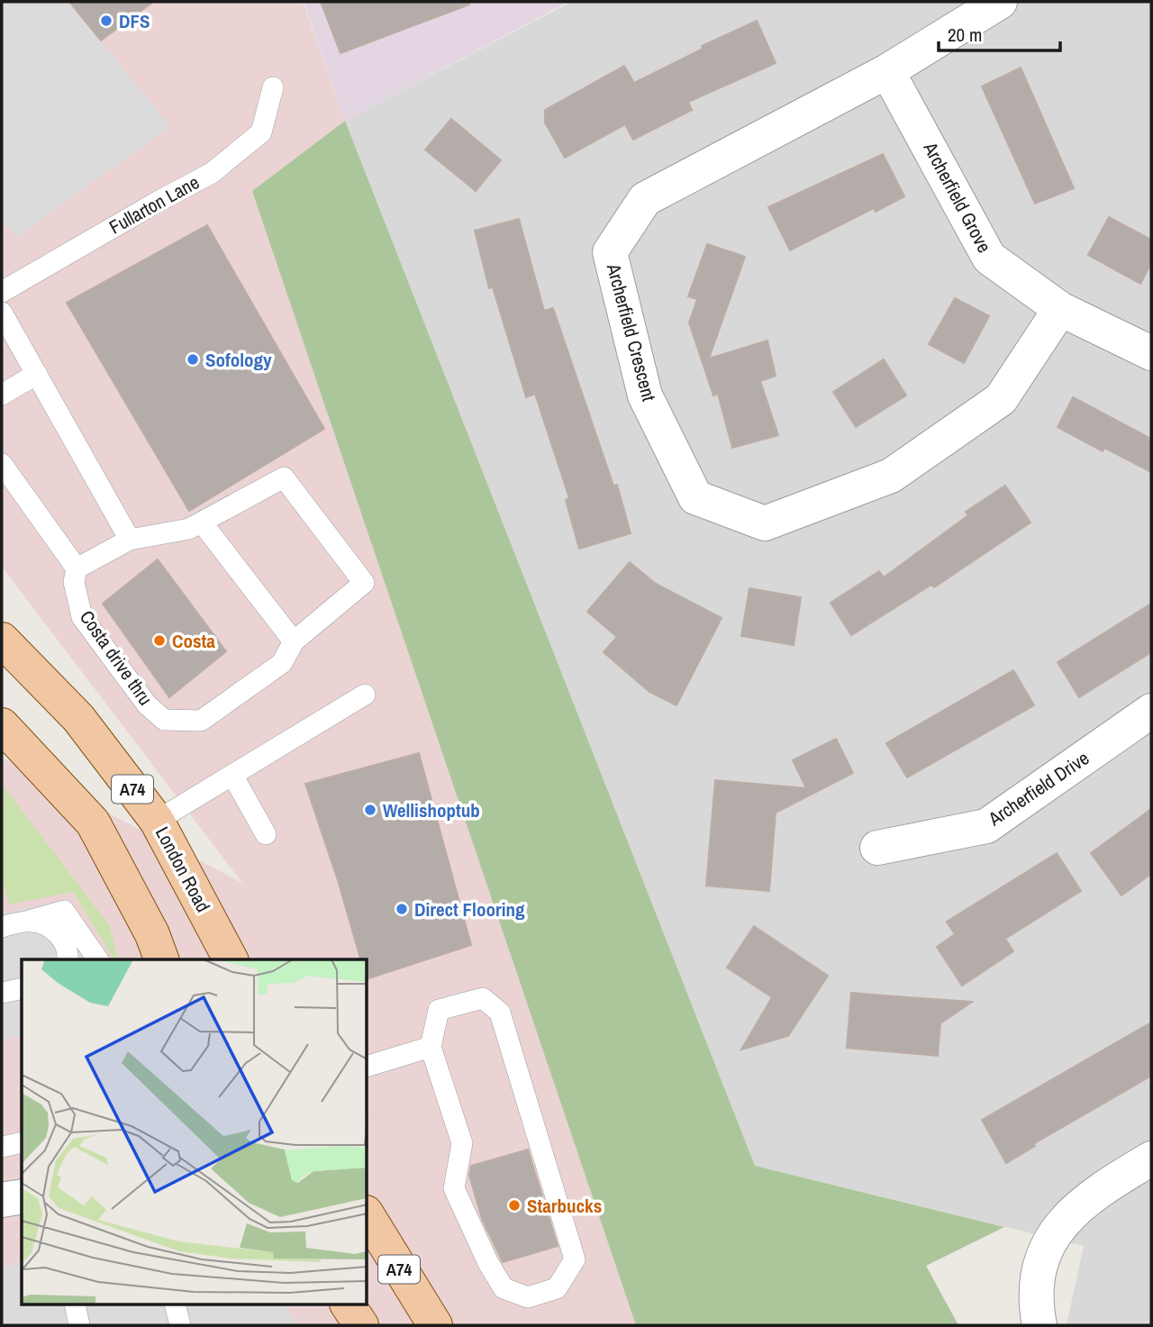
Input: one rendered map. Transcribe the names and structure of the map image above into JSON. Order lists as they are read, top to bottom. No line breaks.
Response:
{"streets":{"main road":["A74","London Road"],"street":["Archerfield Grove","Archerfield Crescent","Archerfield Drive"],"lane":["Fullarton Lane","Costa drive thru"]},"crossings":[["Archerfield Grove","Archerfield Crescent"]],"places":["DFS","Sofology","Costa","Wellishoptub","Direct Flooring","Starbucks"],"scale_bar":"20 m"}
